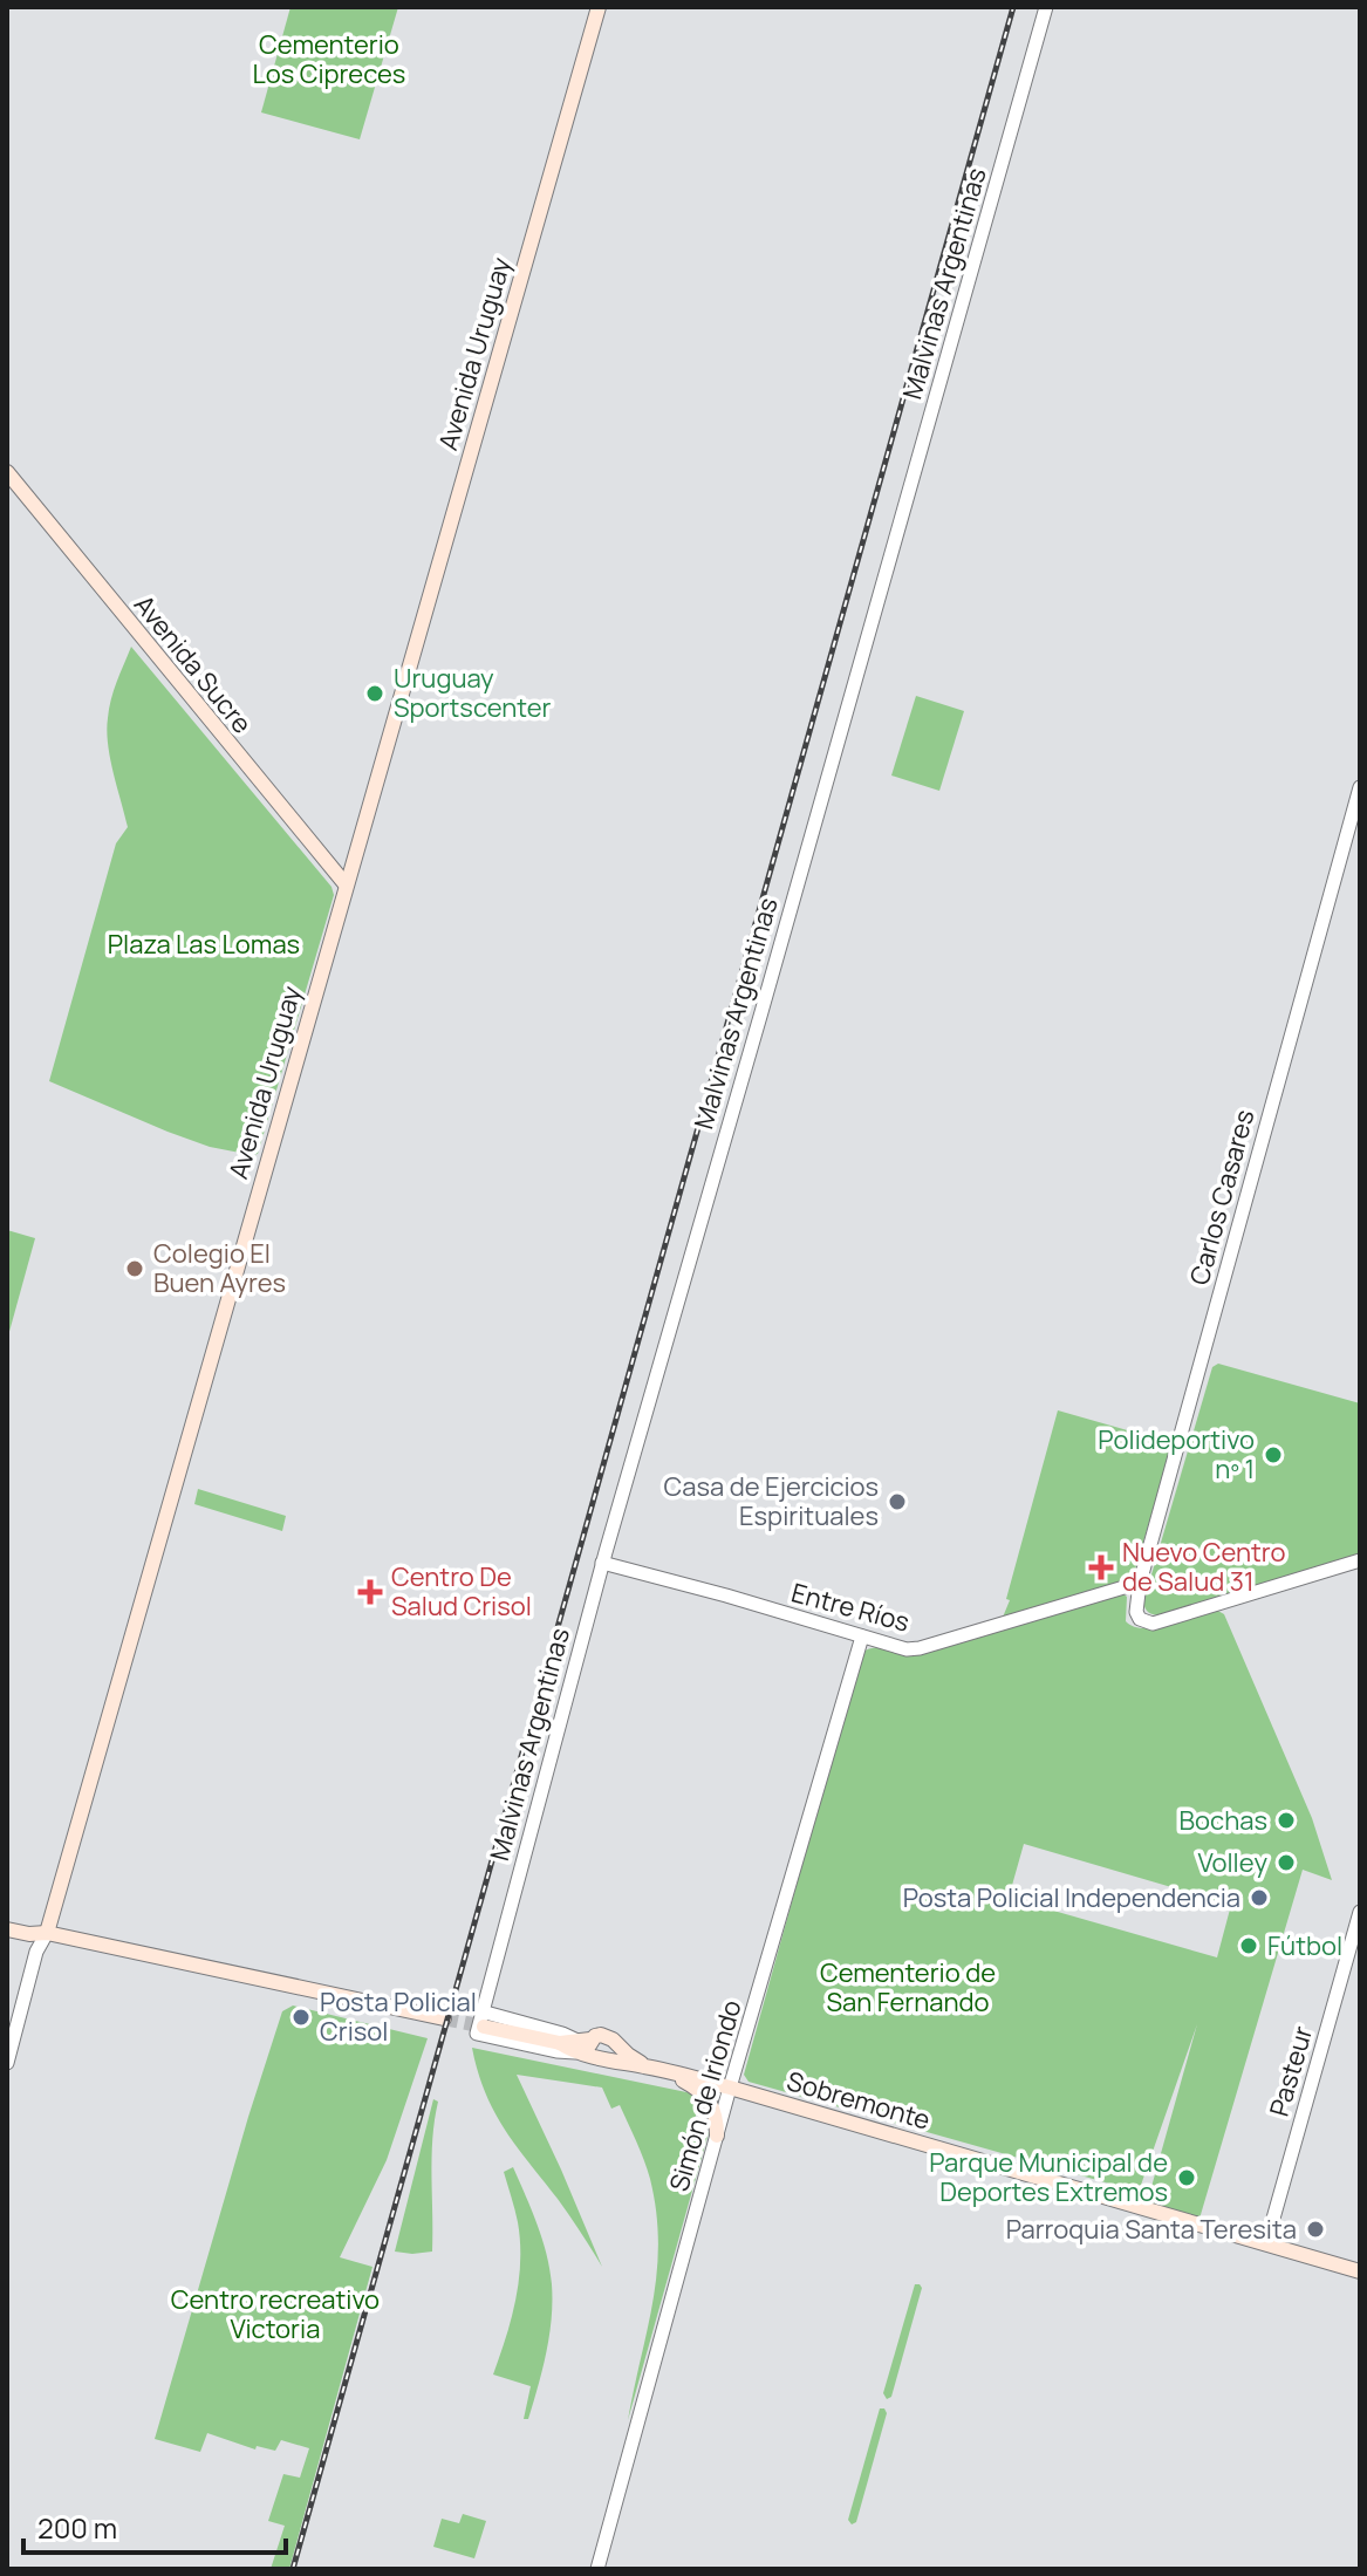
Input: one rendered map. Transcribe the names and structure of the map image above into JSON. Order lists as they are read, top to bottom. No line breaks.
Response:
{"streets":{"main road":["Avenida Uruguay","Avenida Sucre","Sobremonte"],"street":["Malvinas Argentinas","Carlos Casares","Entre Ríos","Pasteur","Simón de Iriondo"]},"crossings":[["Malvinas Argentinas","Entre Ríos"],["Avenida Uruguay","Avenida Sucre"],["Carlos Casares","Entre Ríos"],["Entre Ríos","Simón de Iriondo"],["Pasteur","Sobremonte"],["Simón de Iriondo","Sobremonte"]],"parks":["Cementerio Los Cipreces","Plaza Las Lomas","Cementerio de San Fernando","Centro recreativo Victoria"],"places":{"other":["Uruguay Sportscenter","Colegio El Buen Ayres","Polideportivo nº 1","Casa de Ejercicios Espirituales","Bochas","Volley","Posta Policial Independencia","Fútbol","Posta Policial Crisol","Parque Municipal de Deportes Extremos","Parroquia Santa Teresita"],"health":["Nuevo Centro de Salud 31","Centro De Salud Crisol"]},"scale_bar":"200 m"}
